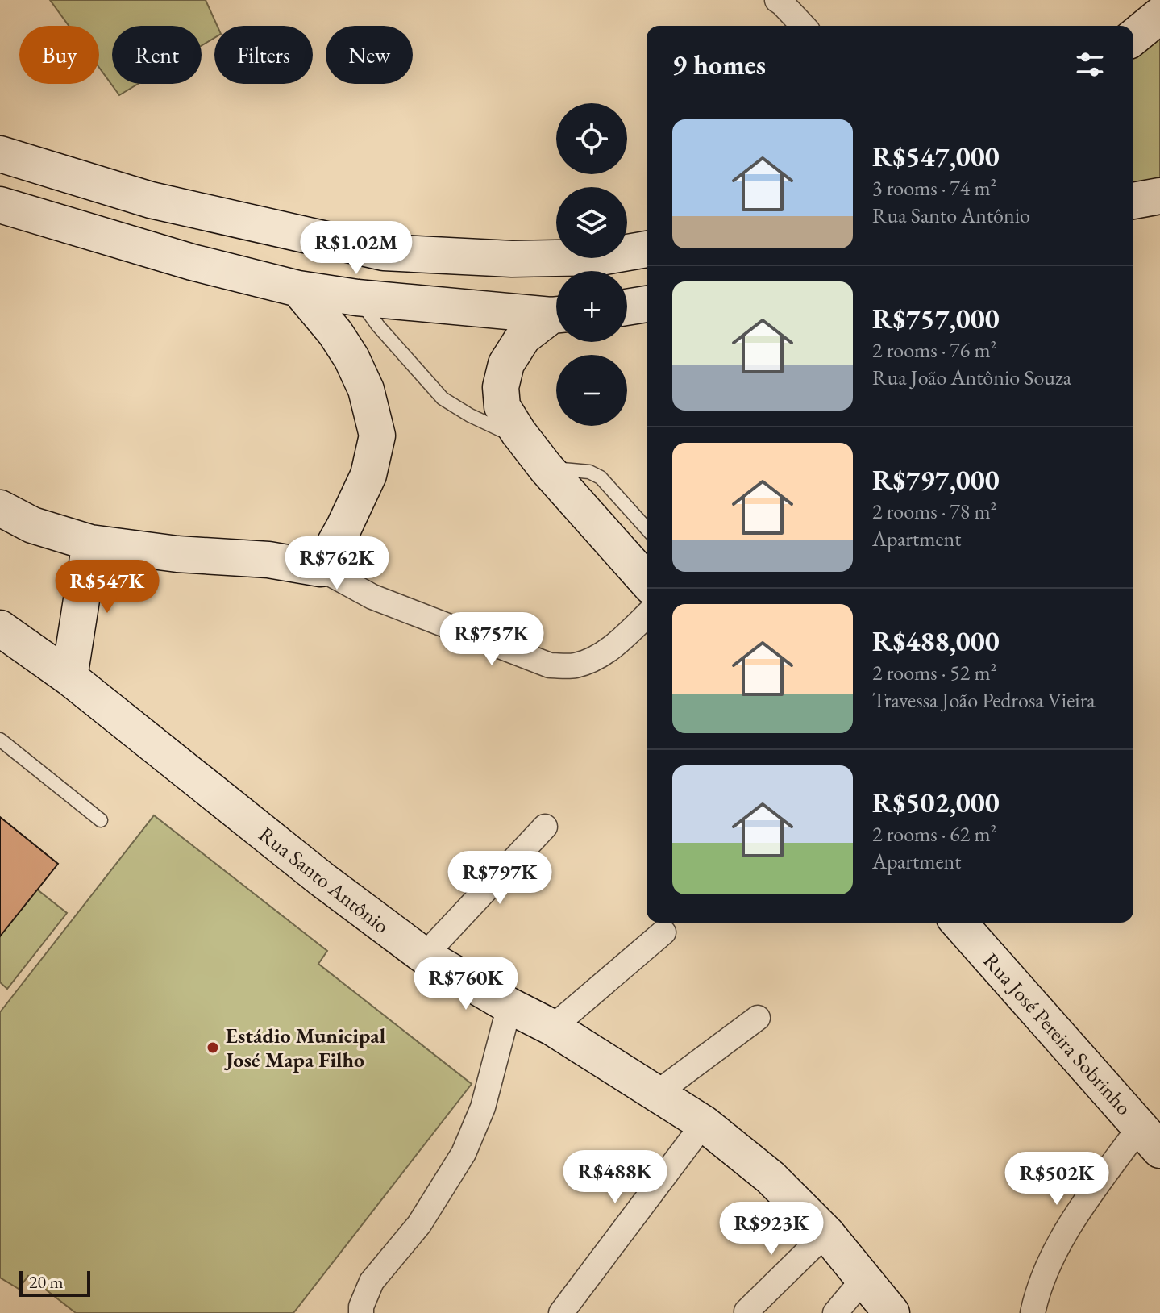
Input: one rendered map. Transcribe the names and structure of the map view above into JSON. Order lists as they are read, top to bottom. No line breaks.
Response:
{"streets":{"main road":["Rua Santo Antônio","Rua José Pereira Sobrinho"]},"places":["Estádio Municipal José Mapa Filho"],"scale_bar":"20 m","page":{"chip":["Buy","Rent","Filters","New"],"heading":"9 homes","map_buttons":["+","−"],"list":[{"name":"R$547,000","note":"3 rooms · 74 m² · Rua Santo Antônio"},{"name":"R$757,000","note":"2 rooms · 76 m² · Rua João Antônio Souza"},{"name":"R$797,000","note":"2 rooms · 78 m² · Apartment"},{"name":"R$488,000","note":"2 rooms · 52 m² · Travessa João Pedrosa Vieira"},{"name":"R$502,000","note":"2 rooms · 62 m² · Apartment"}],"price":["R$1.02M","R$762K","R$547K","R$757K","R$797K","R$760K","R$488K","R$502K","R$923K"],"scale":"20 m"}}
